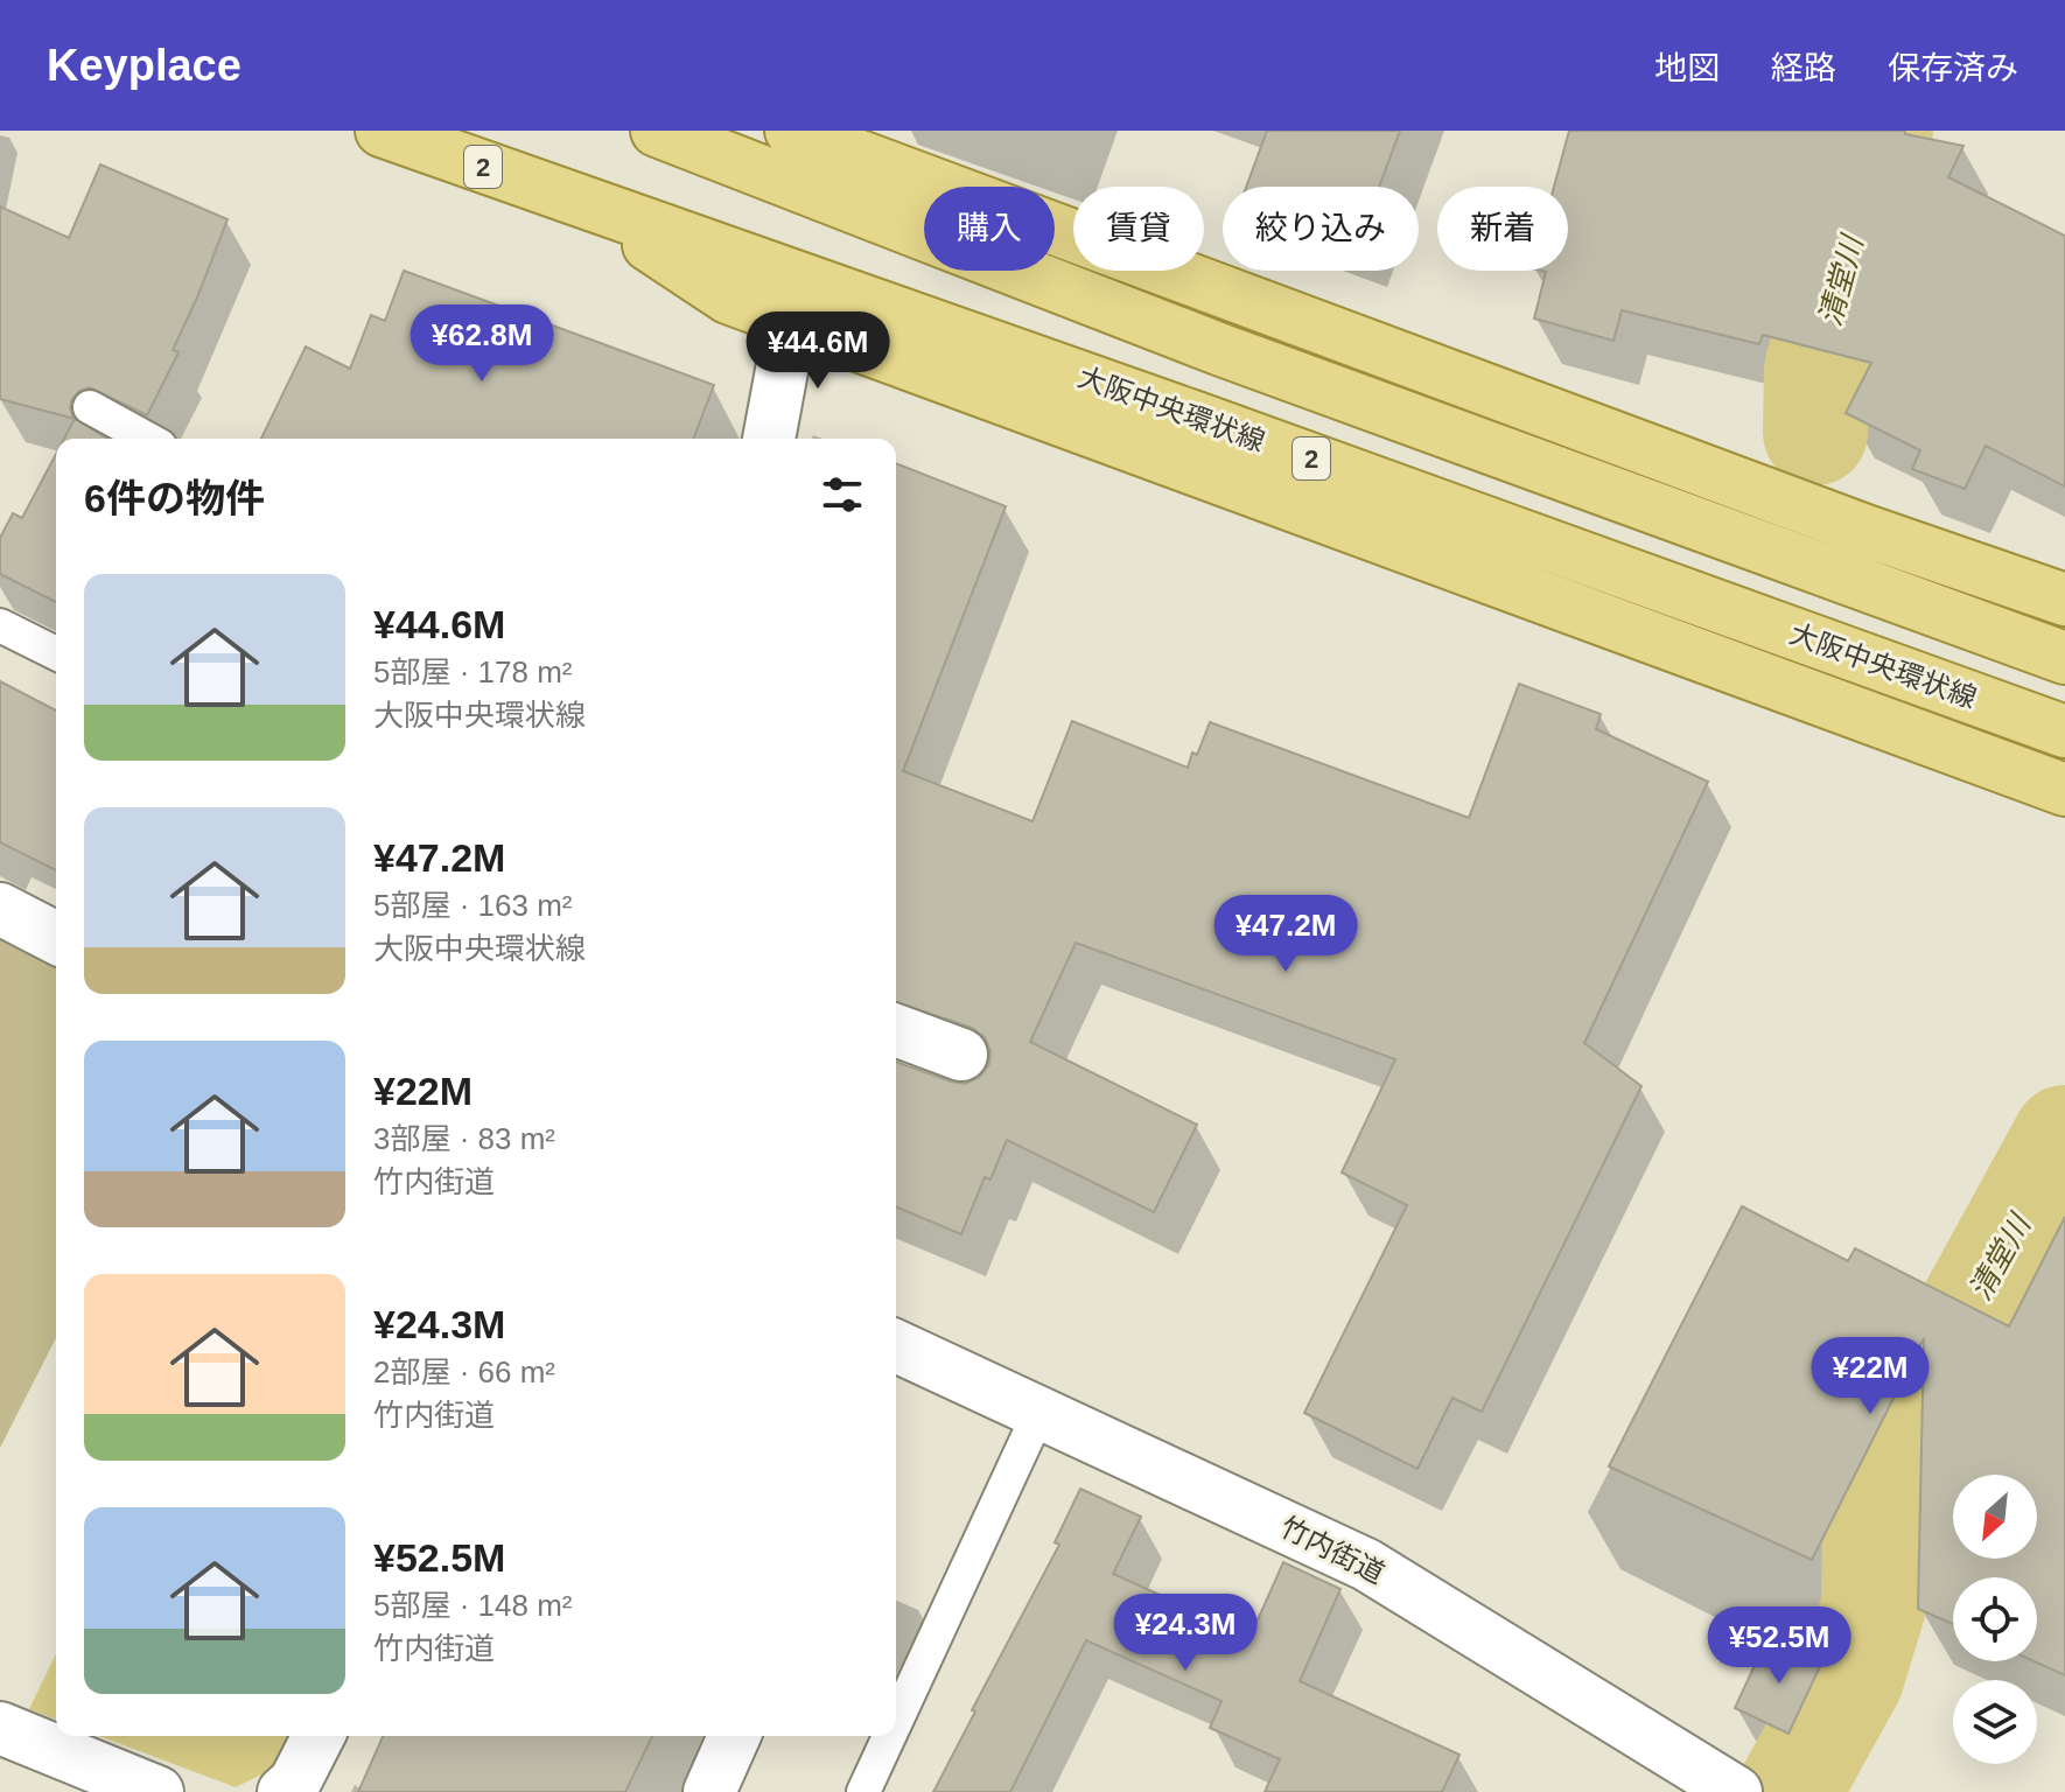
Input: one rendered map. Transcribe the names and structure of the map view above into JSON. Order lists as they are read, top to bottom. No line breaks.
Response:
{"streets":{"main road":["2","大阪中央環状線"],"street":["竹内街道"]},"water":["清堂川"],"north":"bottom left","page":{"header":"Keyplace","nav":["地図","経路","保存済み"],"chip":["購入","賃貸","絞り込み","新着"],"price":["¥62.8M","¥44.6M","¥47.2M","¥22M","¥24.3M","¥52.5M"],"heading":"6件の物件","list":[{"name":"¥44.6M","note":"5部屋 · 178 m² · 大阪中央環状線"},{"name":"¥47.2M","note":"5部屋 · 163 m² · 大阪中央環状線"},{"name":"¥22M","note":"3部屋 · 83 m² · 竹内街道"},{"name":"¥24.3M","note":"2部屋 · 66 m² · 竹内街道"},{"name":"¥52.5M","note":"5部屋 · 148 m² · 竹内街道"}]}}
